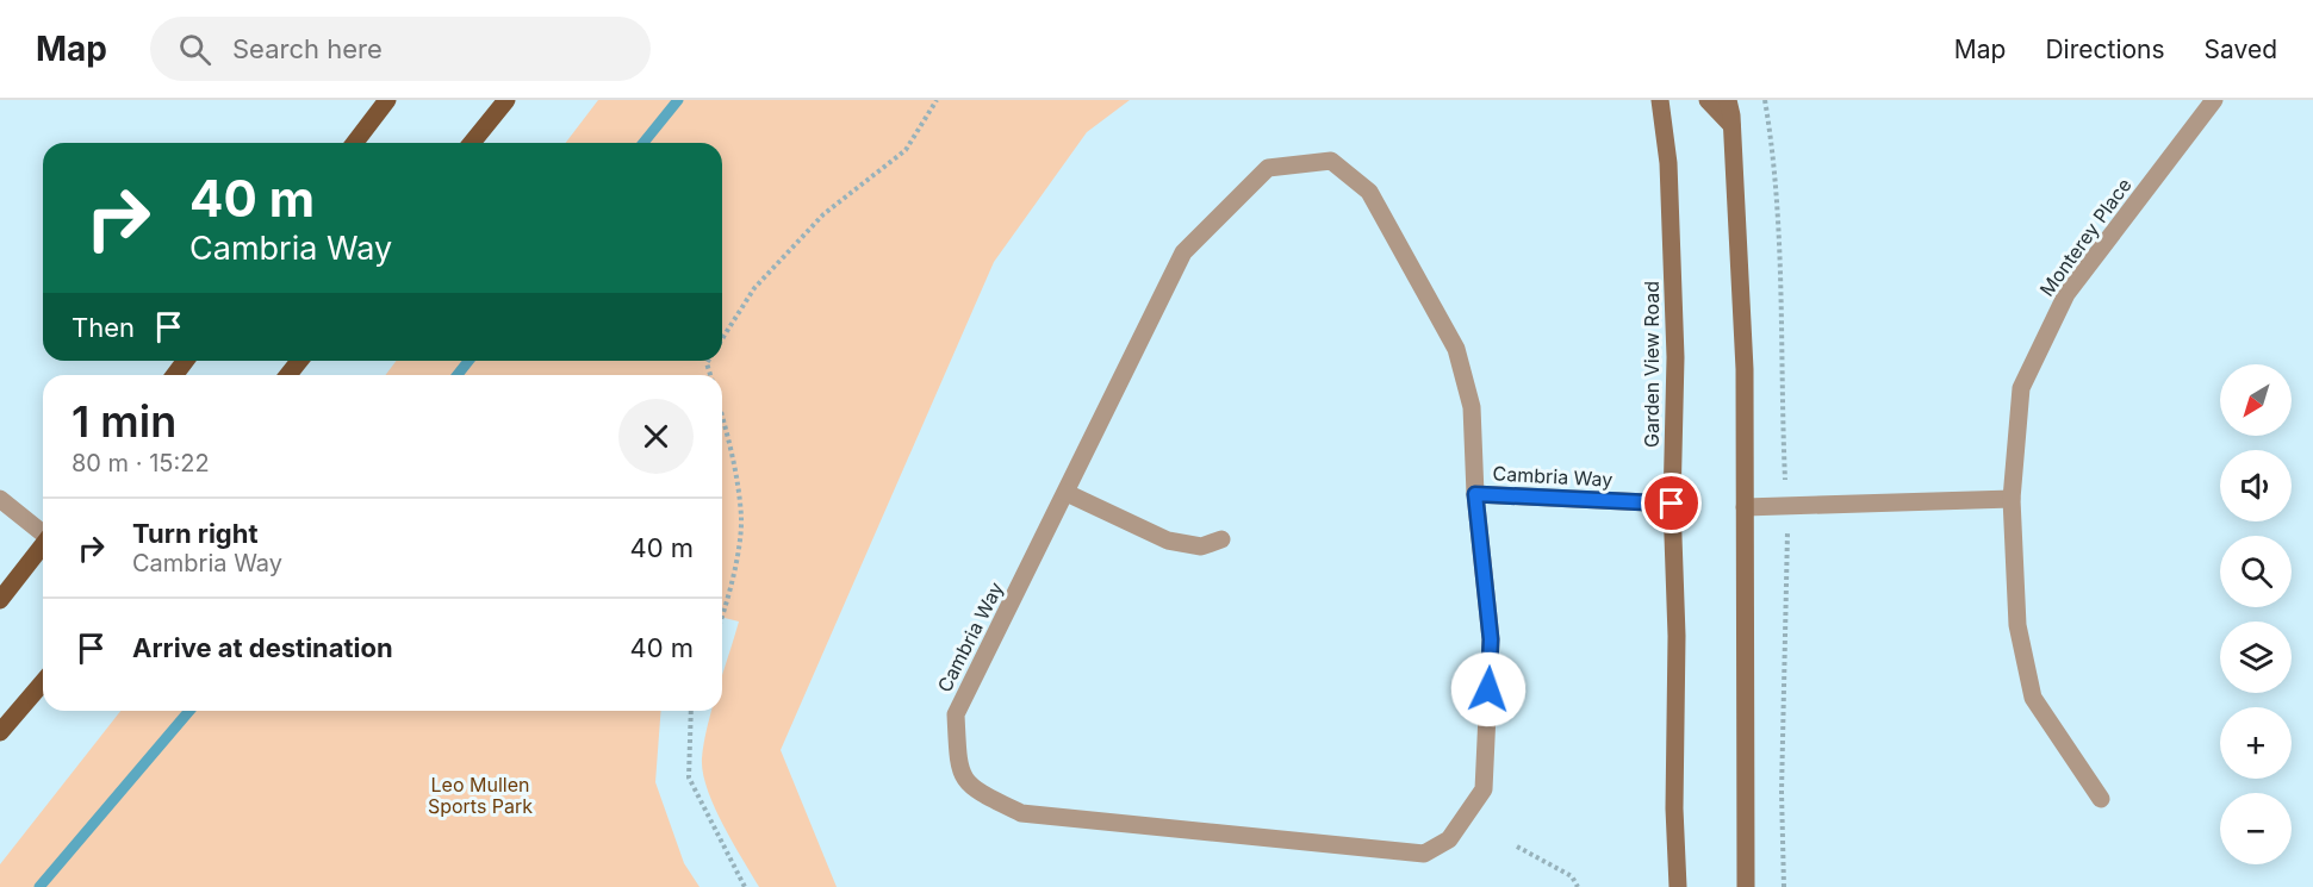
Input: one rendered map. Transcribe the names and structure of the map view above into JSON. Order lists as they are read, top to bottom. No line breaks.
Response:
{"streets":{"main road":["Garden View Road"],"street":["Monterey Place","Cambria Way"]},"crossings":[["Garden View Road","Cambria Way"]],"parks":["Leo Mullen Sports Park"],"north":"bottom left","page":{"header":"Map","search":"Search here","nav":["Map","Directions","Saved"],"turn":["40 m","Cambria Way"],"then":"Then","map_buttons":["+","−"],"heading":["1 min","80 m · 15:22"],"list":[{"name":"Turn right","note":"Cambria Way","value":"40 m"},{"name":"Arrive at destination","value":"40 m"}]}}
